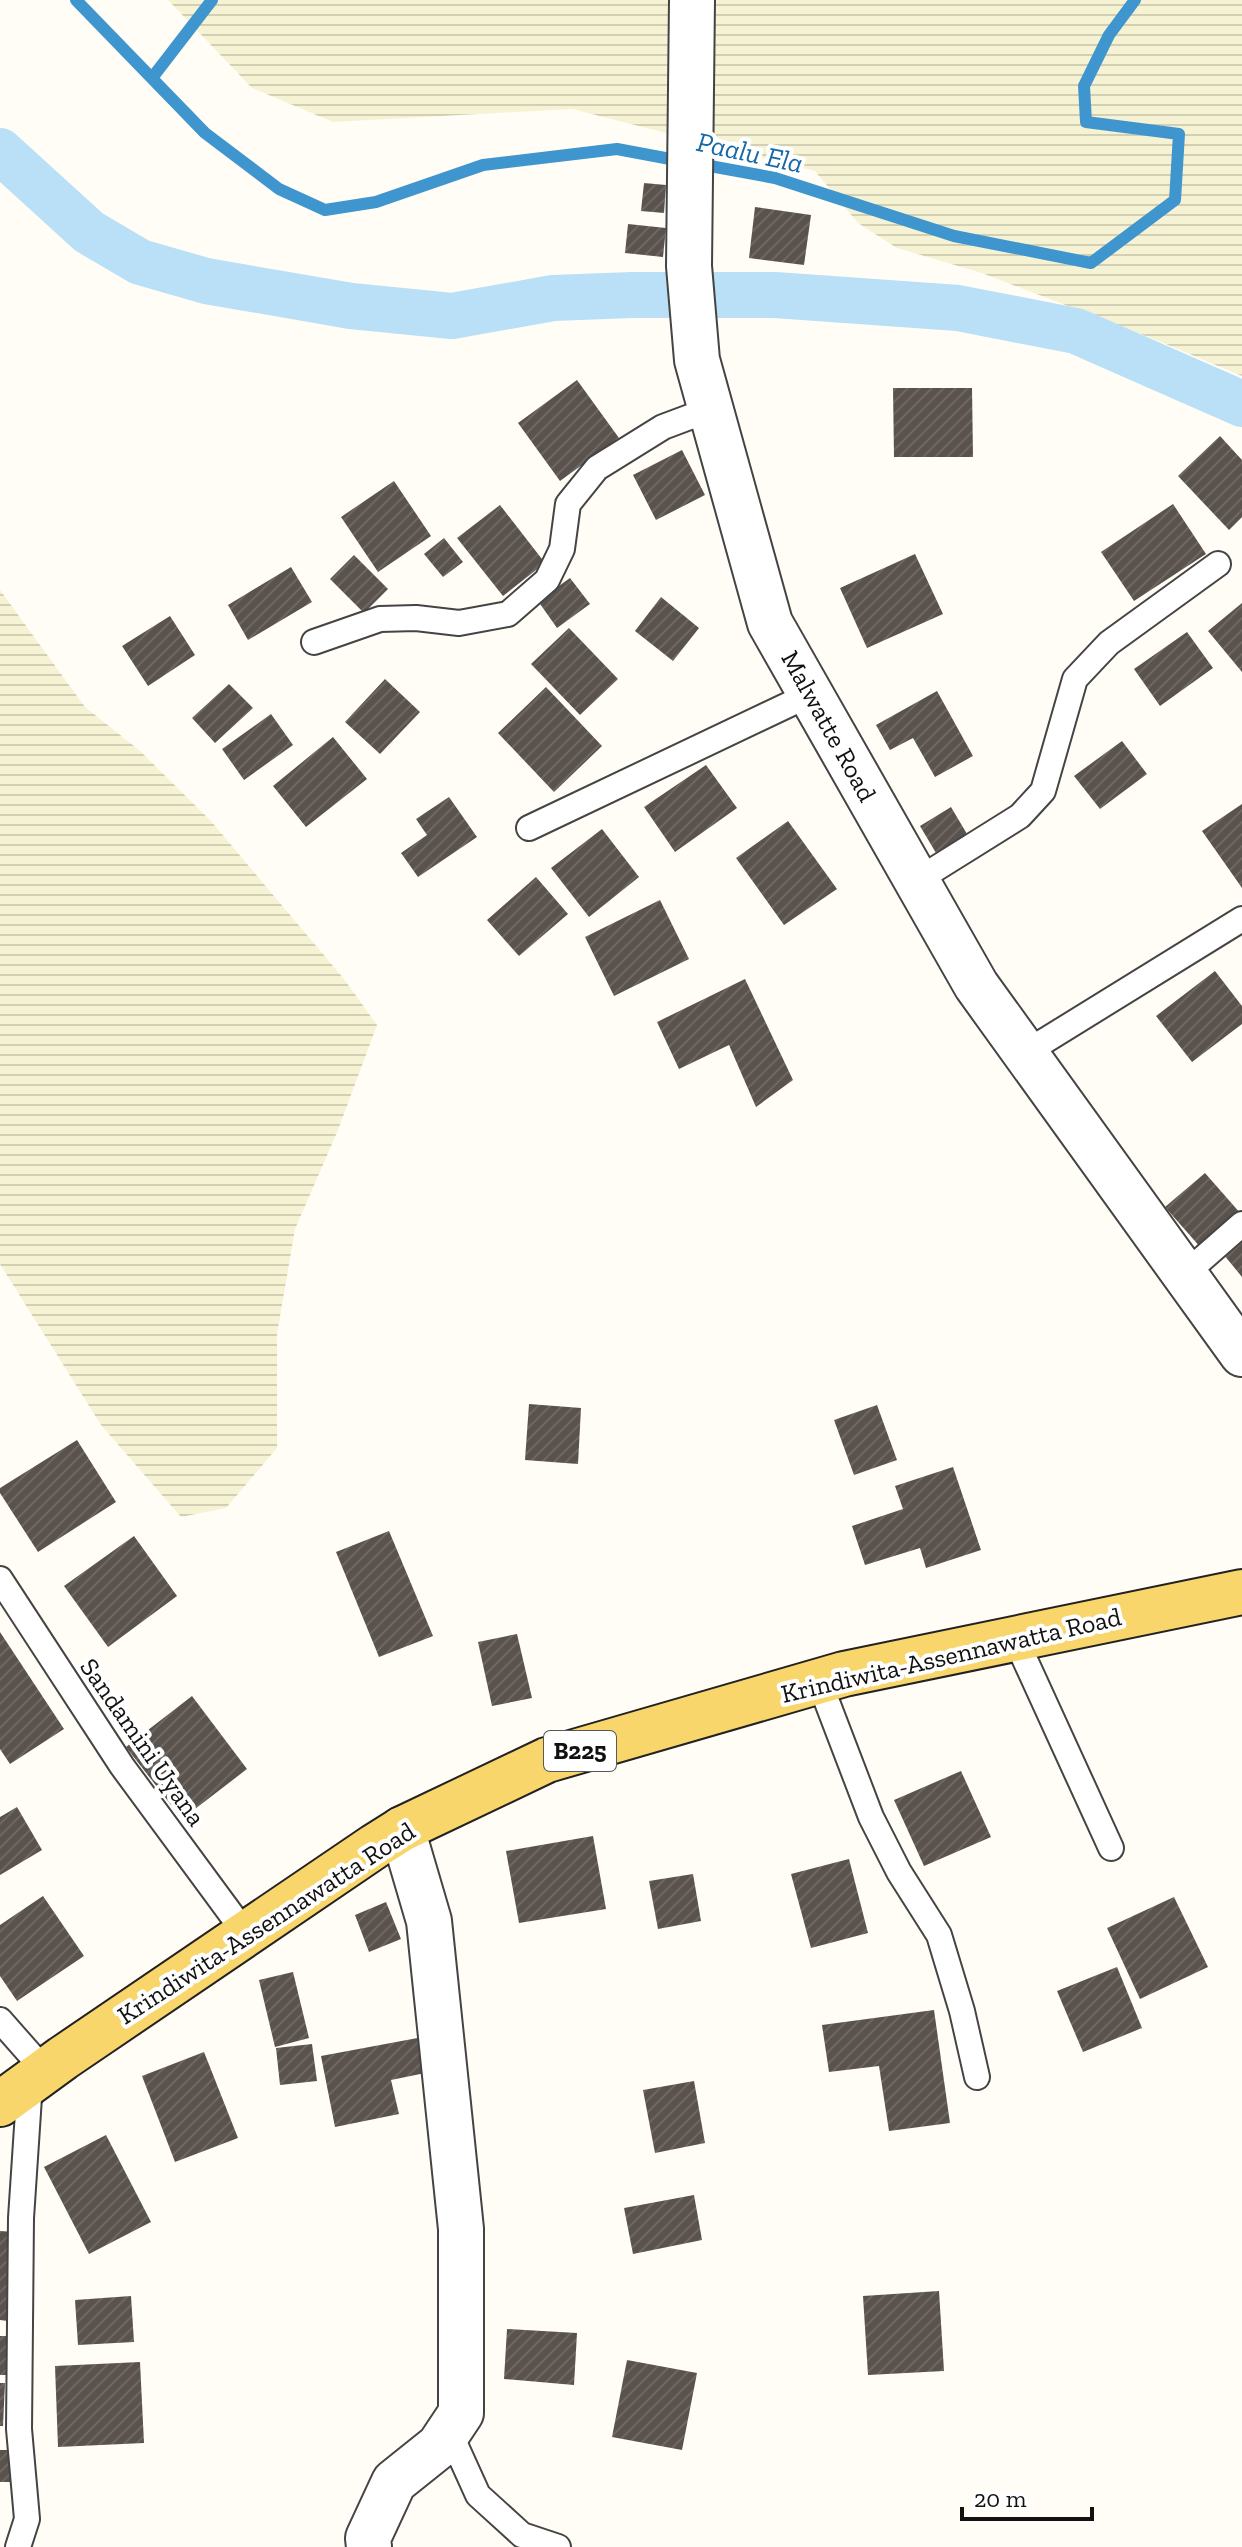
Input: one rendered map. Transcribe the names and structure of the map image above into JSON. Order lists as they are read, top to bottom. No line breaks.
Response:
{"streets":{"main road":["Krindiwita-Assennawatta Road","B225"],"street":["Malwatte Road"],"lane":["Sandamini Uyana"]},"crossings":[["Krindiwita-Assennawatta Road","Sandamini Uyana"]],"water":["Paalu Ela"],"scale_bar":"20 m"}
